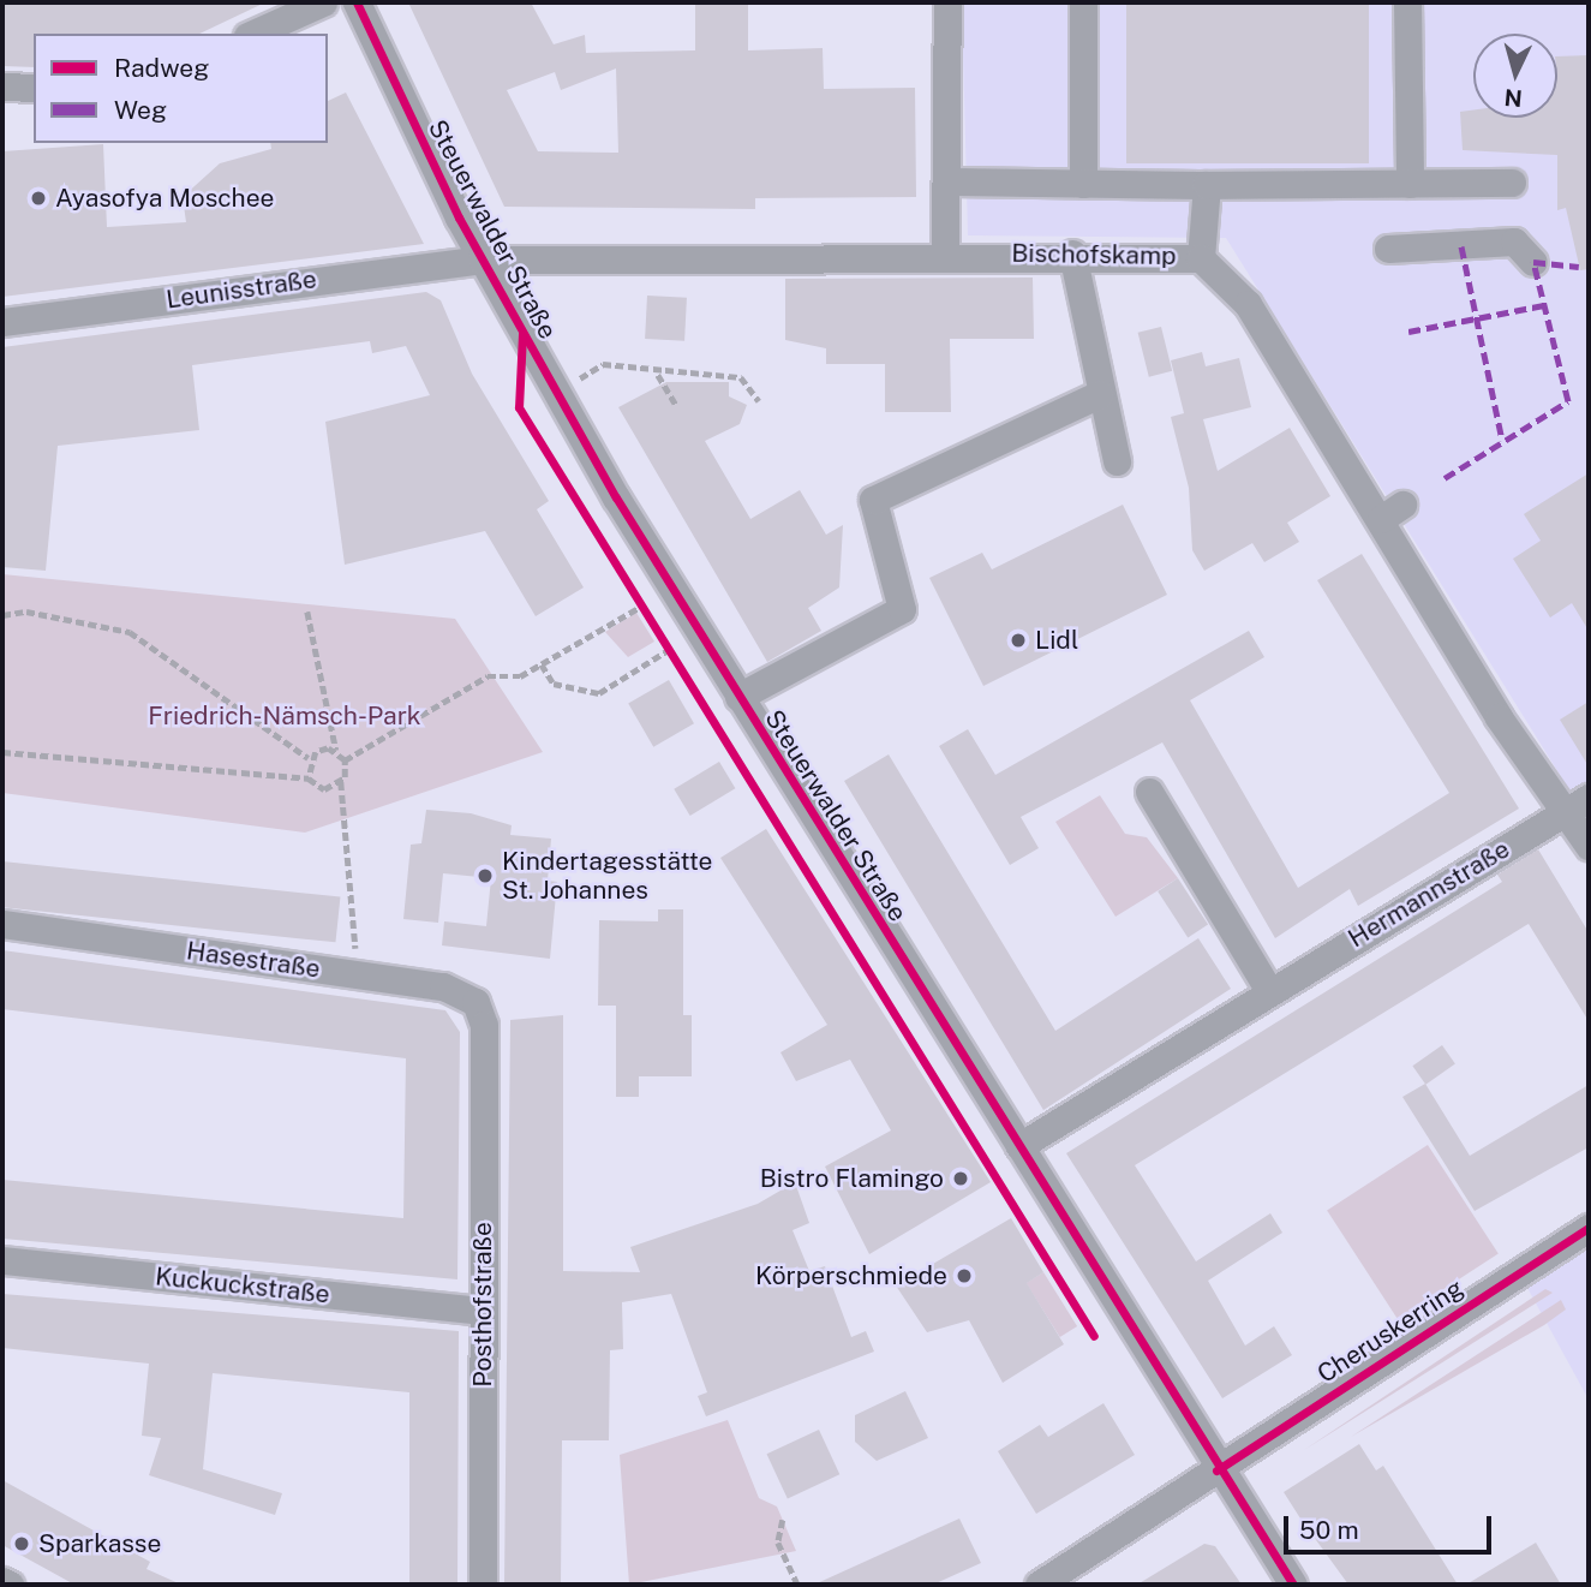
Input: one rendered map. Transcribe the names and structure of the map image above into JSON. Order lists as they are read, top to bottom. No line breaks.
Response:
{"streets":{"street":["Steuerwalder Straße","Bischofskamp","Leunisstraße","Hermannstraße","Hasestraße","Kuckuckstraße","Posthofstraße","Cheruskerring"]},"crossings":[["Steuerwalder Straße","Bischofskamp"],["Steuerwalder Straße","Leunisstraße"],["Steuerwalder Straße","Hermannstraße"],["Steuerwalder Straße","Cheruskerring"],["Bischofskamp","Leunisstraße"],["Bischofskamp","Hermannstraße"],["Hasestraße","Posthofstraße"],["Kuckuckstraße","Posthofstraße"]],"parks":["Friedrich-Nämsch-Park"],"places":["Ayasofya Moschee","Lidl","Kindertagesstätte St. Johannes","Bistro Flamingo","Körperschmiede","Sparkasse"],"legend":["Radweg","Weg"],"scale_bar":"50 m","north":"bottom"}
